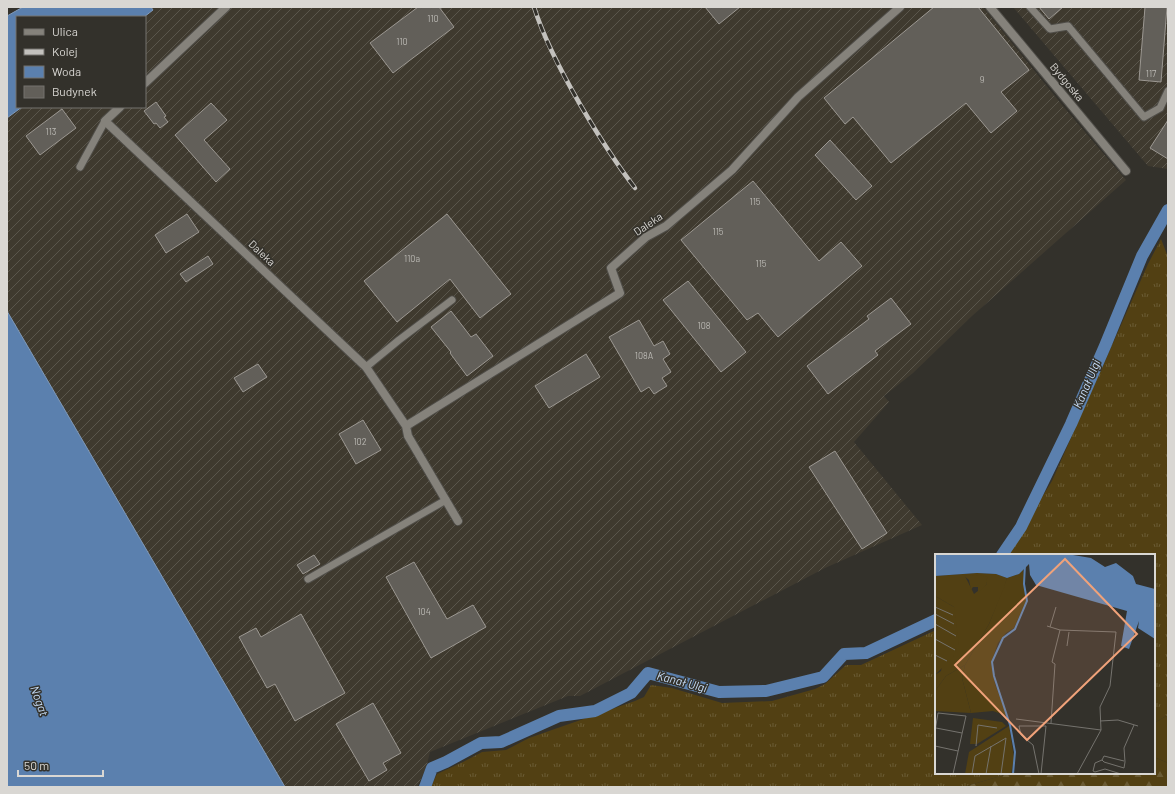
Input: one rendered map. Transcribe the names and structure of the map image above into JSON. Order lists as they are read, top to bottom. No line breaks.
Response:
{"streets":{"street":["Bydgoska","Daleka"]},"water":["Kanał Ulgi","Nogat"],"house_numbers":["110","110","117","9","113","115","115","110a","115","108","108A","102","104"],"legend":["Ulica","Kolej","Woda","Budynek"],"scale_bar":"50 m"}
